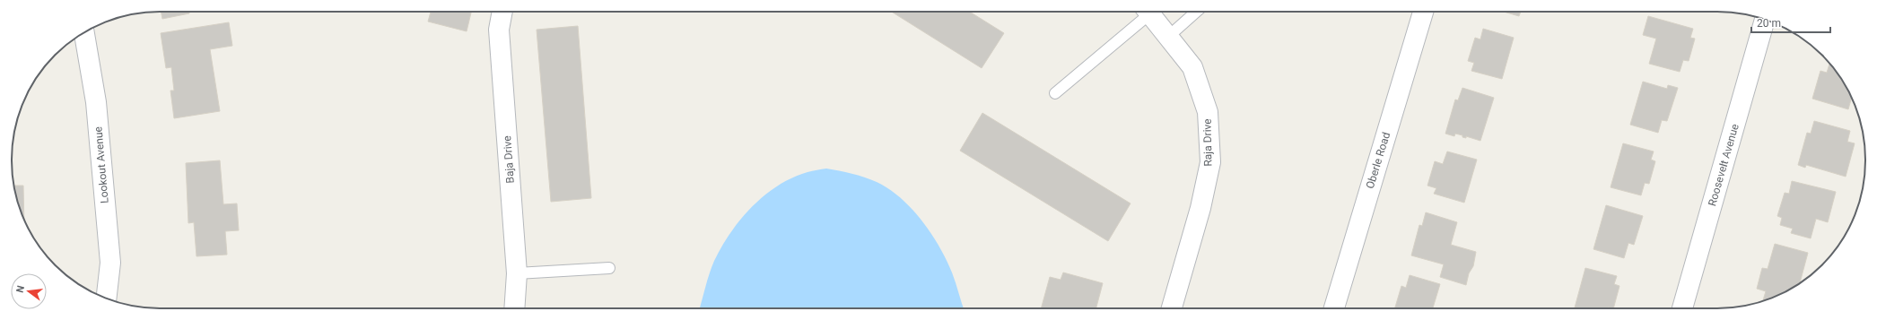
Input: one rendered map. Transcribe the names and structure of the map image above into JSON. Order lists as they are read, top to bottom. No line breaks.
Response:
{"streets":{"street":["Raja Drive","Baja Drive","Oberle Road","Lookout Avenue","Roosevelt Avenue"]},"scale_bar":"20 m","north":"left"}
